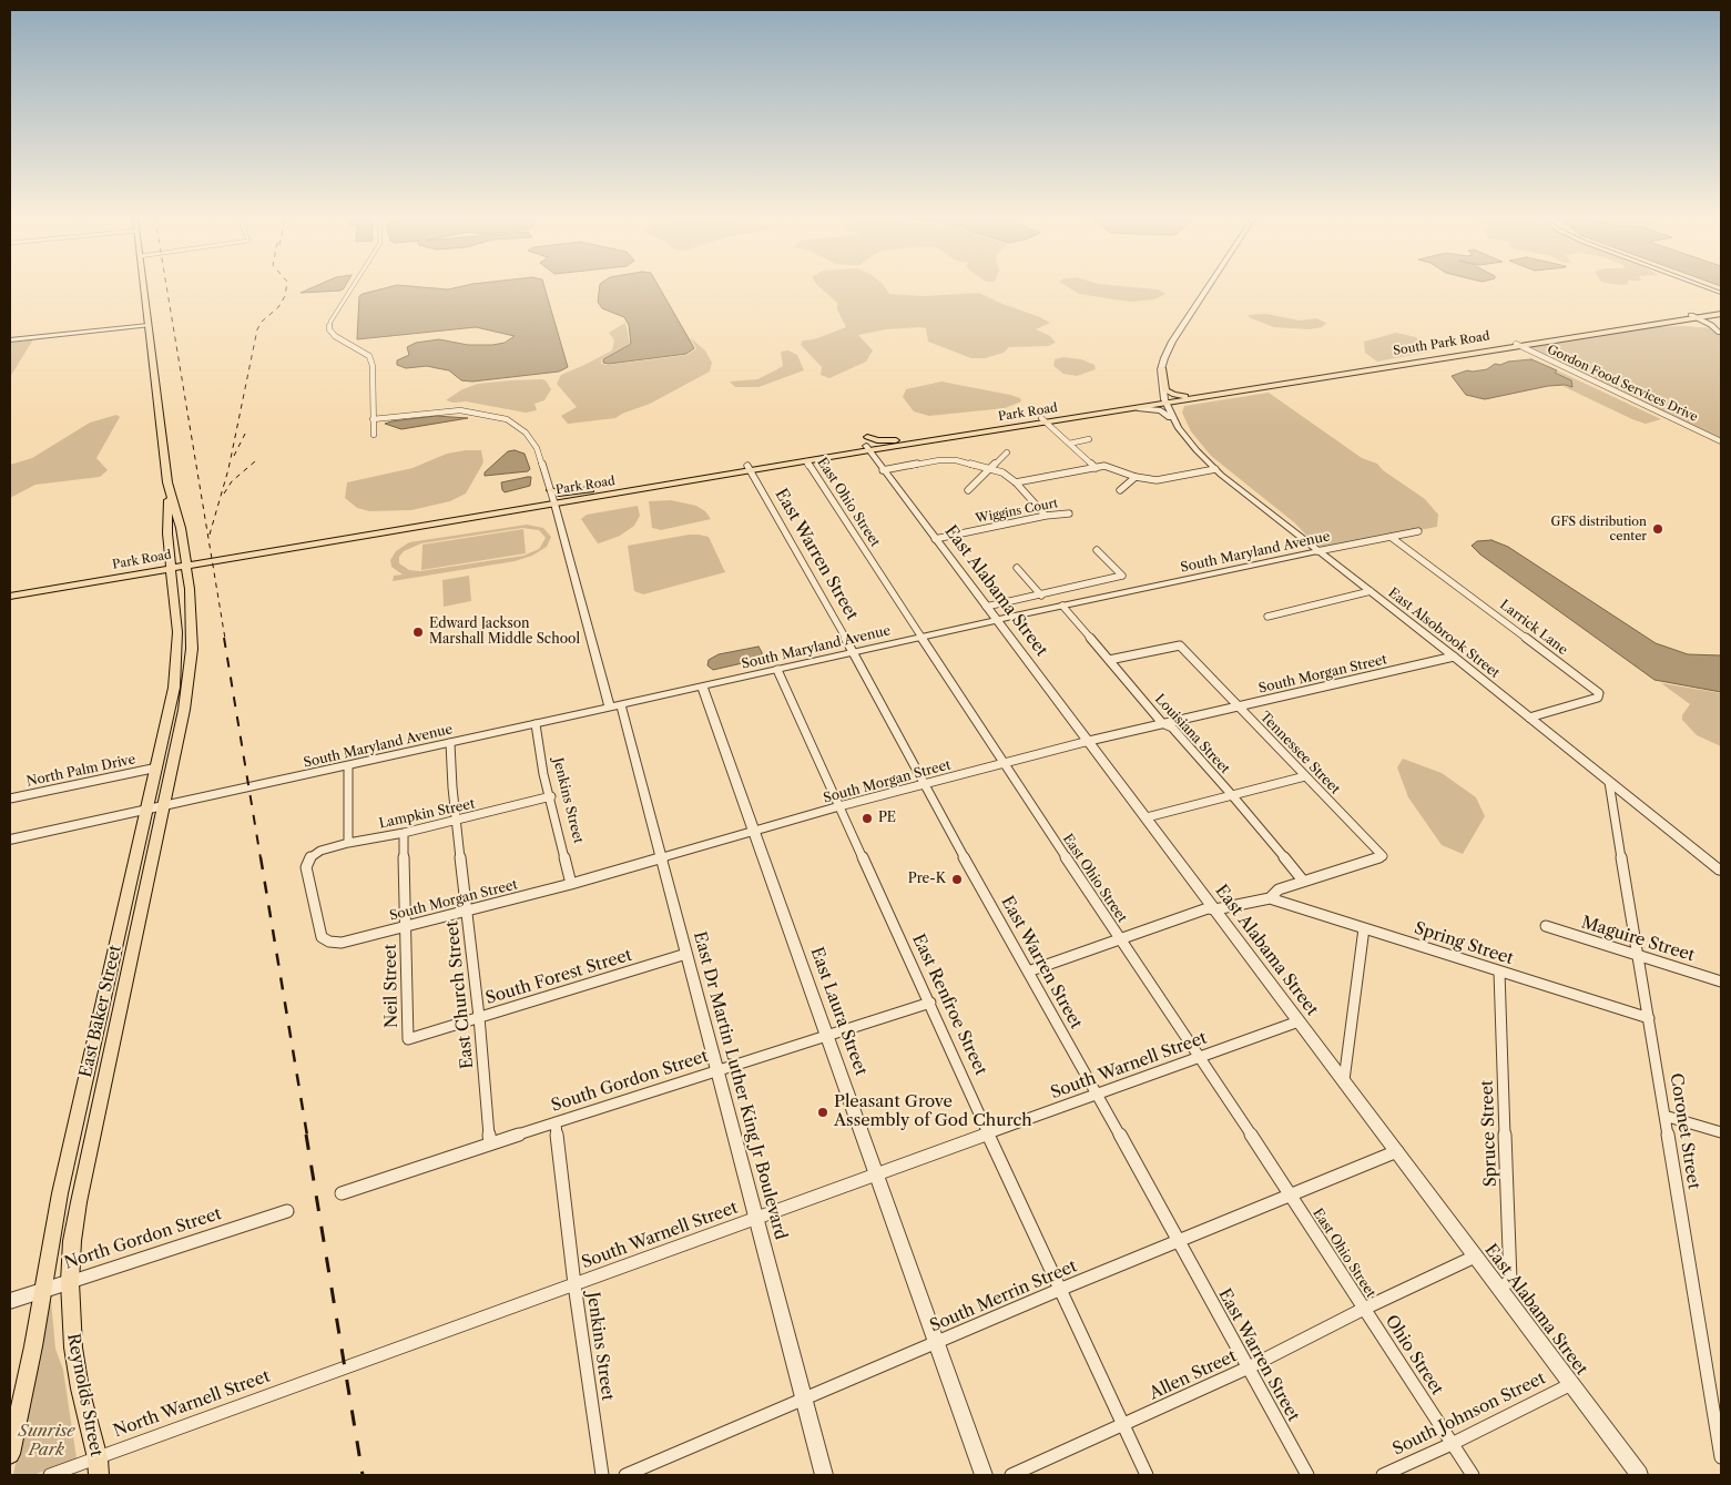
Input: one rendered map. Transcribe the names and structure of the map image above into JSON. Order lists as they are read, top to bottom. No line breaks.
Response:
{"streets":{"main road":["South Park Road","Park Road","East Baker Street","Reynolds Street"],"street":["Gordon Food Services Drive","East Ohio Street","Wiggins Court","South Maryland Avenue","East Warren Street","East Alabama Street","Larrick Lane","East Alsobrook Street","South Morgan Street","Louisiana Street","Tennessee Street","North Palm Drive","Jenkins Street","Lampkin Street","Maguire Street","Spring Street","South Forest Street","Neil Street","East Church Street","East Renfroe Street","East Laura Street","South Warnell Street","South Gordon Street","East Dr Martin Luther King Jr Boulevard","Coronet Street","Spruce Street","North Gordon Street","South Merrin Street","Ohio Street","Allen Street","North Warnell Street","South Johnson Street"]},"crossings":[["South Park Road","Gordon Food Services Drive"],["South Park Road","Park Road"],["South Park Road","East Alsobrook Street"],["Park Road","East Ohio Street"],["Park Road","East Warren Street"],["Park Road","East Alabama Street"],["Park Road","East Alsobrook Street"],["Park Road","East Baker Street"],["Park Road","East Dr Martin Luther King Jr Boulevard"],["East Ohio Street","South Maryland Avenue"],["East Ohio Street","South Morgan Street"],["East Ohio Street","South Warnell Street"],["East Ohio Street","South Merrin Street"],["East Ohio Street","Ohio Street"],["East Ohio Street","Allen Street"],["Wiggins Court","East Alabama Street"],["South Maryland Avenue","East Warren Street"],["South Maryland Avenue","East Alabama Street"],["South Maryland Avenue","Larrick Lane"],["South Maryland Avenue","East Alsobrook Street"],["South Maryland Avenue","Louisiana Street"],["South Maryland Avenue","Jenkins Street"],["South Maryland Avenue","East Church Street"],["South Maryland Avenue","East Renfroe Street"],["South Maryland Avenue","East Baker Street"],["South Maryland Avenue","East Laura Street"],["South Maryland Avenue","East Dr Martin Luther King Jr Boulevard"],["East Warren Street","South Morgan Street"],["East Warren Street","South Warnell Street"],["East Warren Street","South Merrin Street"],["East Warren Street","Allen Street"],["East Alabama Street","South Morgan Street"],["East Alabama Street","South Warnell Street"],["East Alabama Street","Spruce Street"],["East Alabama Street","South Merrin Street"],["East Alabama Street","Allen Street"],["East Alabama Street","South Johnson Street"],["Larrick Lane","East Alsobrook Street"],["East Alsobrook Street","South Morgan Street"],["East Alsobrook Street","Coronet Street"],["South Morgan Street","Louisiana Street"],["South Morgan Street","Tennessee Street"],["South Morgan Street","Jenkins Street"],["South Morgan Street","Lampkin Street"],["South Morgan Street","Neil Street"],["South Morgan Street","East Church Street"],["South Morgan Street","East Renfroe Street"],["South Morgan Street","East Laura Street"],["South Morgan Street","East Dr Martin Luther King Jr Boulevard"],["Louisiana Street","Tennessee Street"],["North Palm Drive","East Baker Street"],["Jenkins Street","Lampkin Street"],["Jenkins Street","South Warnell Street"],["Jenkins Street","South Gordon Street"],["Lampkin Street","Neil Street"],["Lampkin Street","East Church Street"],["Maguire Street","Coronet Street"],["Spring Street","Coronet Street"],["Spring Street","Spruce Street"],["South Forest Street","Neil Street"],["South Forest Street","East Church Street"],["South Forest Street","East Dr Martin Luther King Jr Boulevard"],["East Church Street","South Gordon Street"],["East Renfroe Street","South Warnell Street"],["East Renfroe Street","South Gordon Street"],["East Renfroe Street","South Merrin Street"],["East Renfroe Street","Allen Street"],["East Baker Street","North Gordon Street"],["East Baker Street","Reynolds Street"],["East Laura Street","South Warnell Street"],["East Laura Street","South Gordon Street"],["East Laura Street","South Merrin Street"],["South Warnell Street","East Dr Martin Luther King Jr Boulevard"],["South Warnell Street","North Warnell Street"],["South Gordon Street","East Dr Martin Luther King Jr Boulevard"],["East Dr Martin Luther King Jr Boulevard","South Merrin Street"],["North Gordon Street","Reynolds Street"],["Ohio Street","Allen Street"],["Ohio Street","South Johnson Street"],["Reynolds Street","North Warnell Street"]],"parks":["Sunrise Park"],"places":["GFS distribution center","Edward Jackson Marshall Middle School","PE","Pre-K","Pleasant Grove Assembly of God Church"]}
